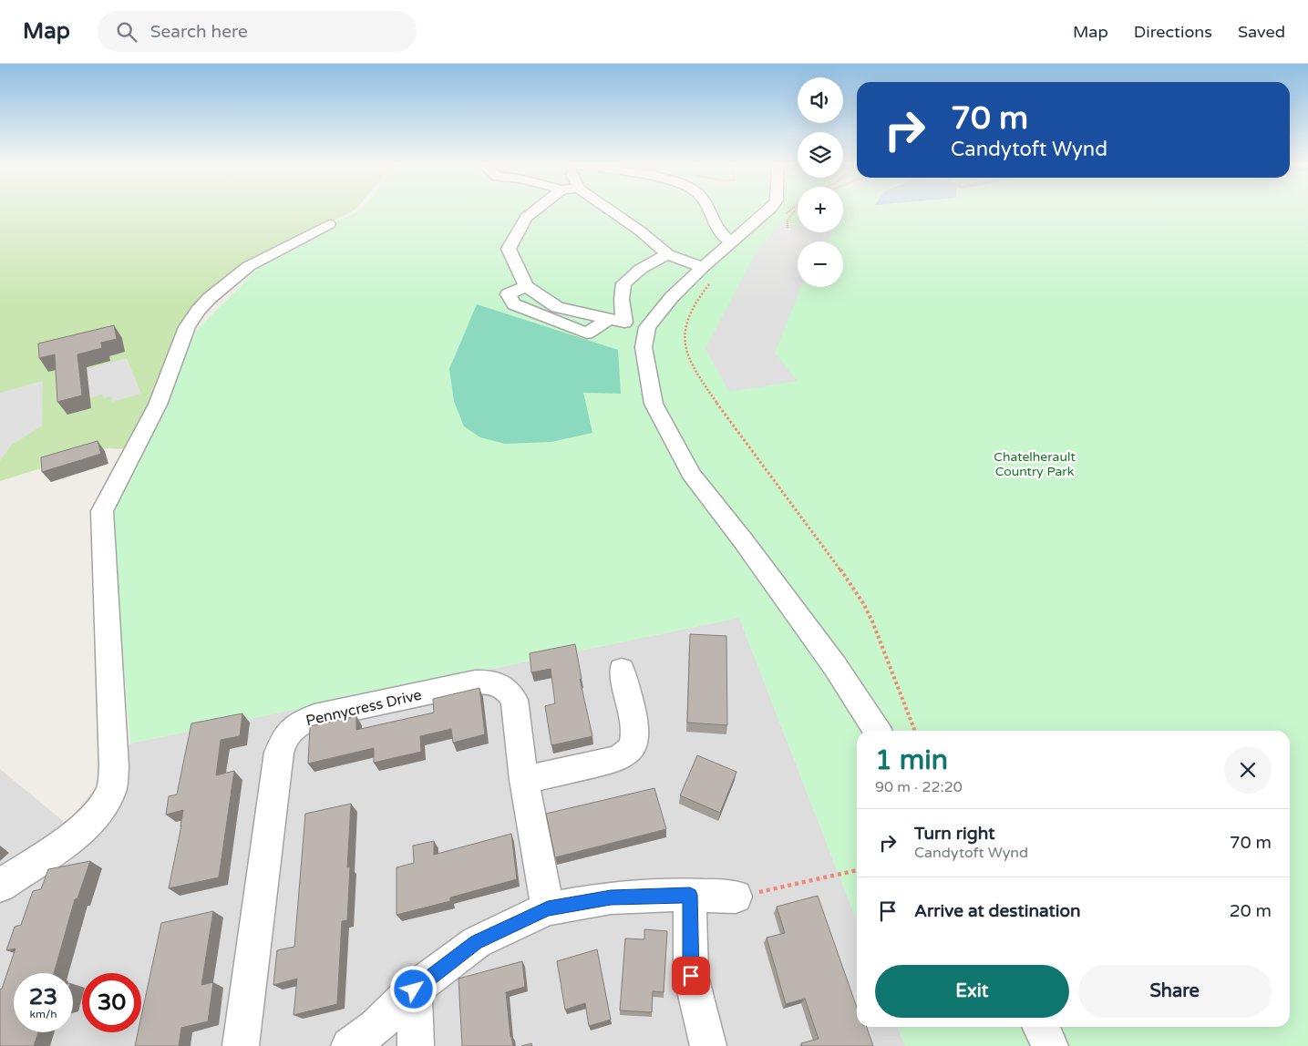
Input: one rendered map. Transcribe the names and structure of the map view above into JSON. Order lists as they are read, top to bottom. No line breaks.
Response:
{"streets":{"street":["Pennycress Drive"]},"parks":["Chatelherault Country Park"],"page":{"header":"Map","search":"Search here","nav":["Map","Directions","Saved"],"map_buttons":["+","−"],"turn":["70 m","Candytoft Wynd"],"heading":["1 min","90 m · 22:20"],"list":[{"name":"Turn right","note":"Candytoft Wynd","value":"70 m"},{"name":"Arrive at destination","value":"20 m"}],"buttons":["Exit","Share"],"speed":"23 km/h","limit":"30"}}
